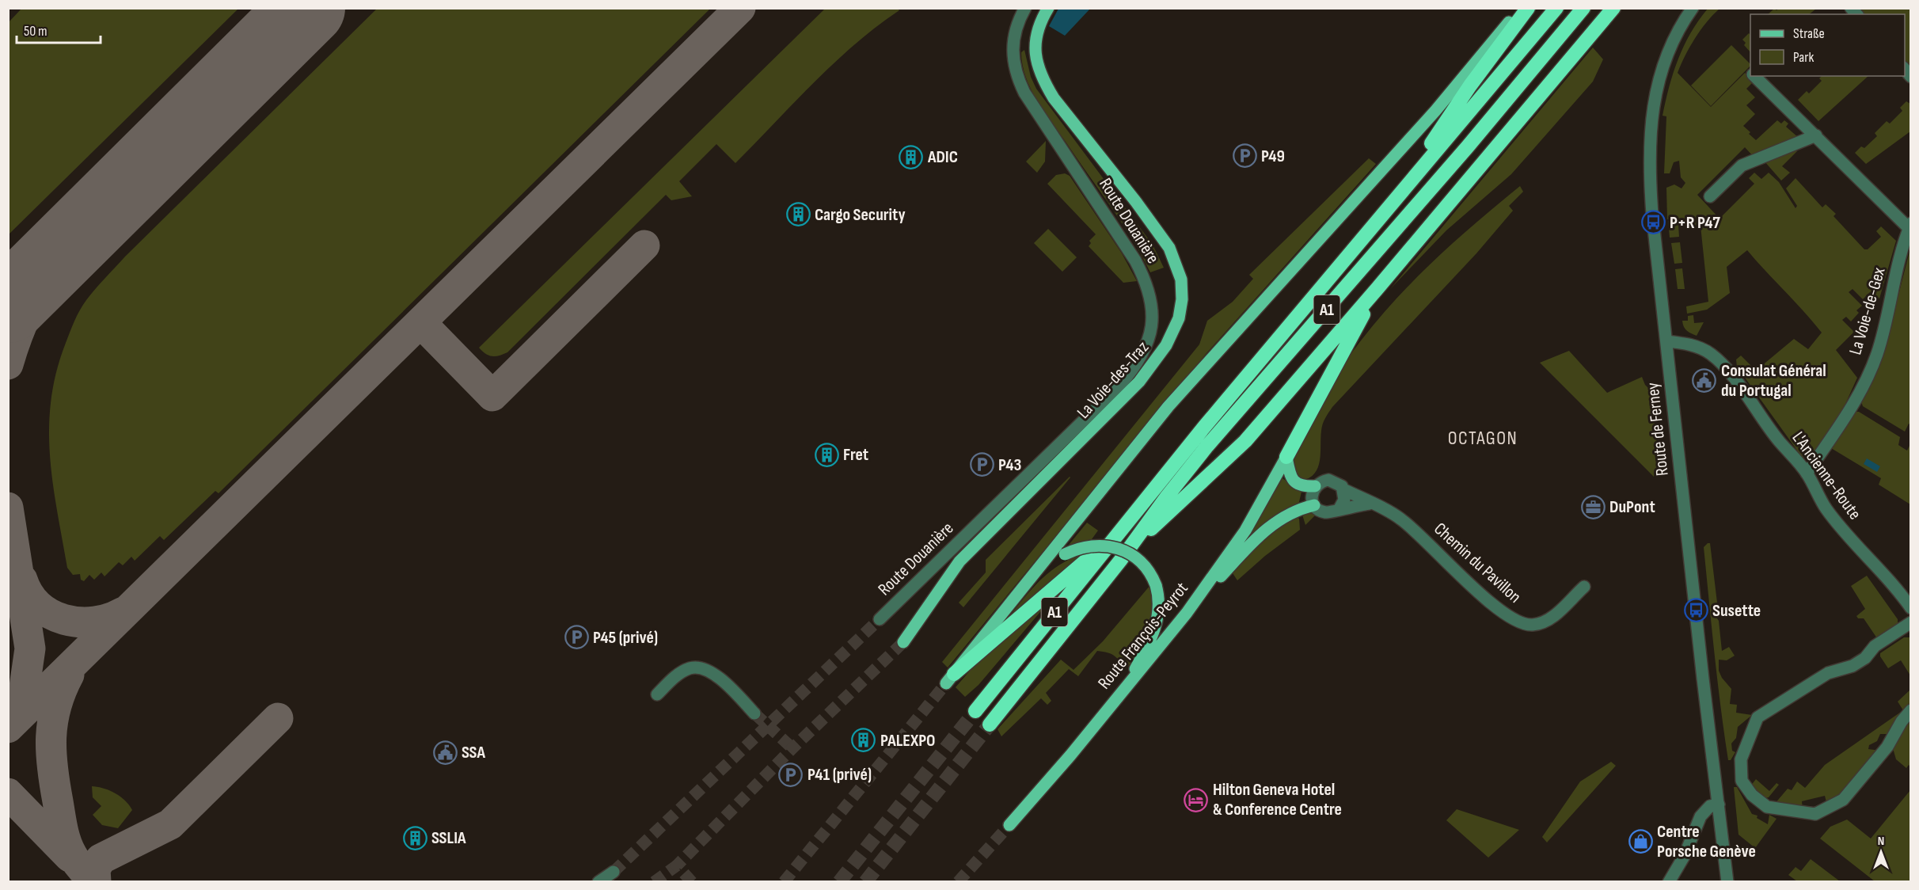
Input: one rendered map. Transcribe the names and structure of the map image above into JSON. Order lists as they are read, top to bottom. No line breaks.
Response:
{"streets":{"highway":["A1"],"main road":["La Voie-des-Traz","Route François-Peyrot"],"street":["Route Douanière","La Voie-de-Gex","Route de Ferney","L'Ancienne-Route","Chemin du Pavillon"]},"crossings":[["La Voie-de-Gex","L'Ancienne-Route"],["Route de Ferney","L'Ancienne-Route"]],"districts":["OCTAGON"],"places":{"parking":["P49","P43","P45 (privé)","P41 (privé)"],"building":["ADIC","Cargo Security","Fret","PALEXPO","SSLIA"],"bus stop":["P+R P47","Susette"],"public building":["Consulat Général du Portugal","SSA"],"office":["DuPont"],"hotel":["Hilton Geneva Hotel & Conference Centre"],"shop":["Centre Porsche Genève"]},"legend":["Straße","Park"],"scale_bar":"50 m","north":"top"}
